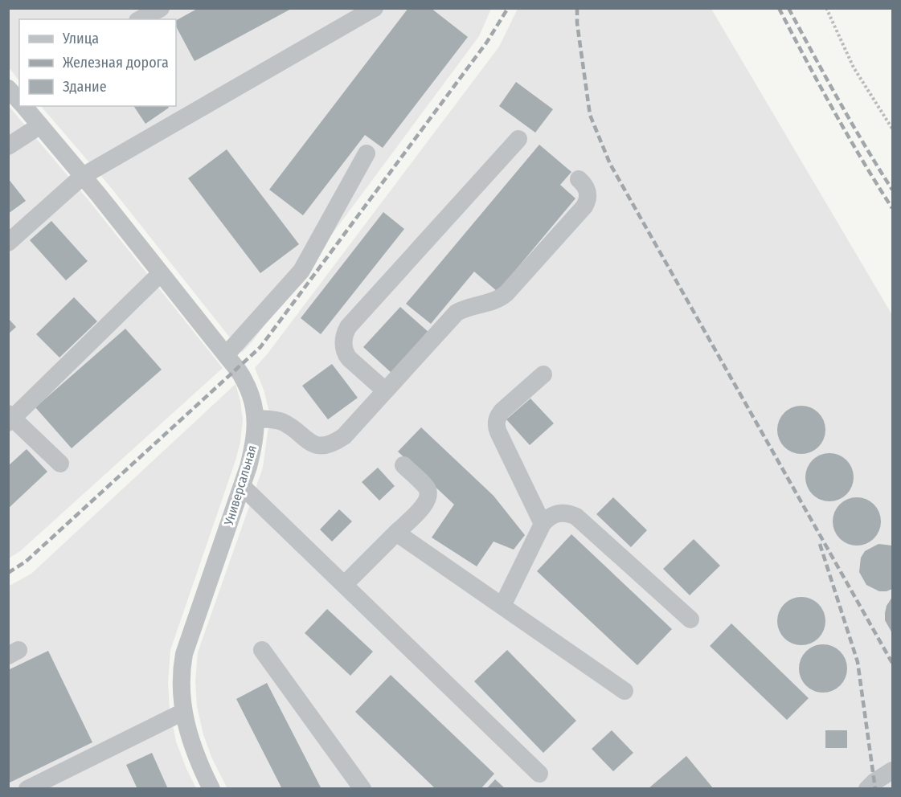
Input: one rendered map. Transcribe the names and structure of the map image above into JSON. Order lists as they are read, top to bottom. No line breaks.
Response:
{"streets":{"street":["Универсальная"]},"legend":["Улица","Железная дорога","Здание"]}
